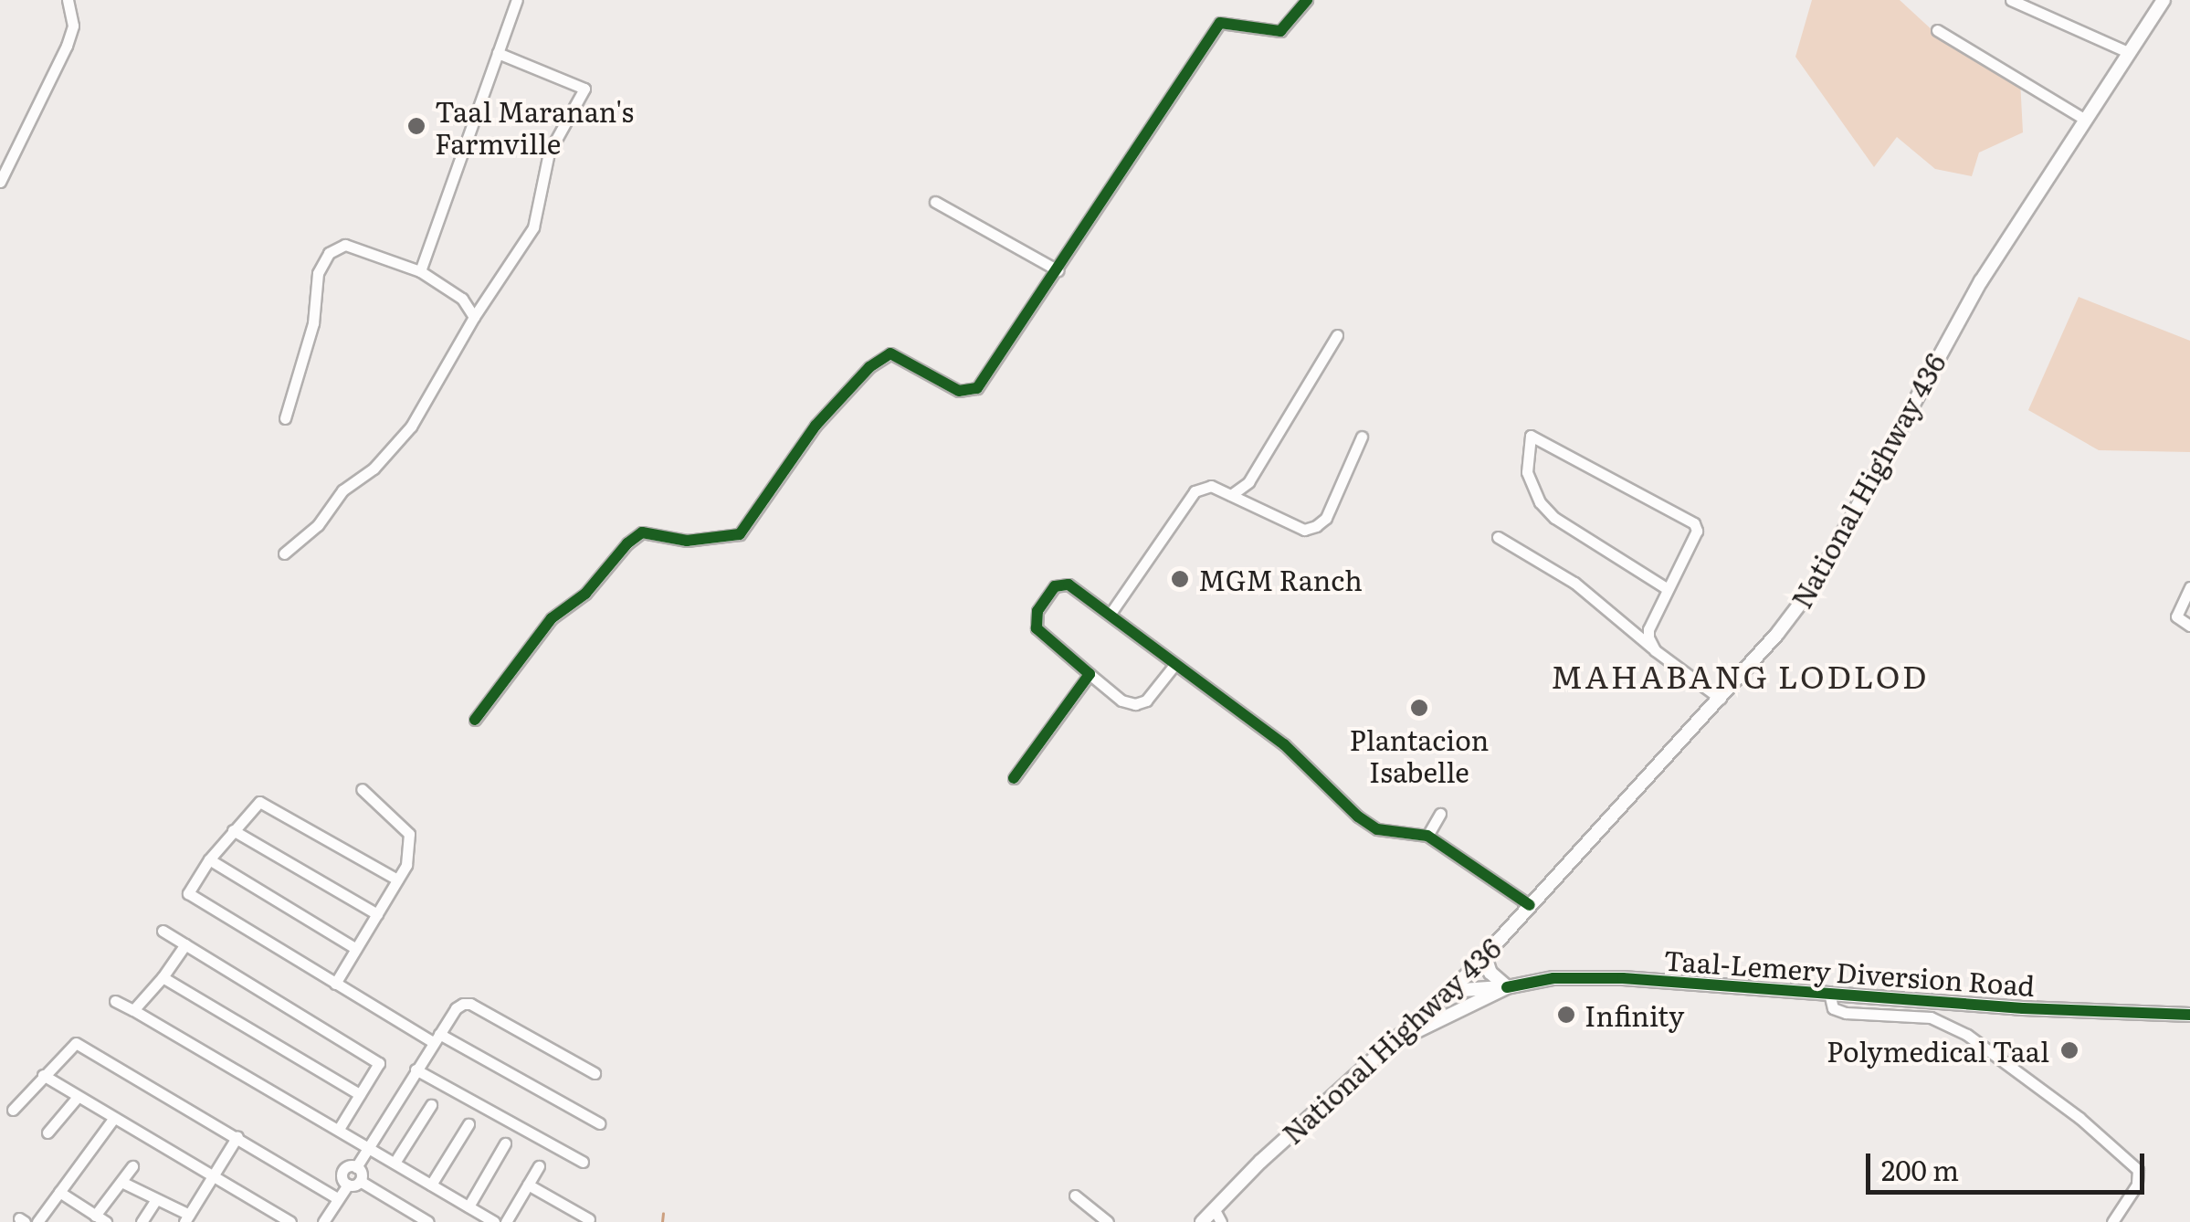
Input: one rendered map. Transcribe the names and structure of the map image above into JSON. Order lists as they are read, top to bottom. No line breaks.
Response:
{"streets":{"main road":["National Highway 436","Taal-Lemery Diversion Road"]},"crossings":[["National Highway 436","Taal-Lemery Diversion Road"]],"districts":["MAHABANG LODLOD"],"places":["Taal Maranan's Farmville","MGM Ranch","Plantacion Isabelle","Infinity","Polymedical Taal"],"scale_bar":"200 m"}
